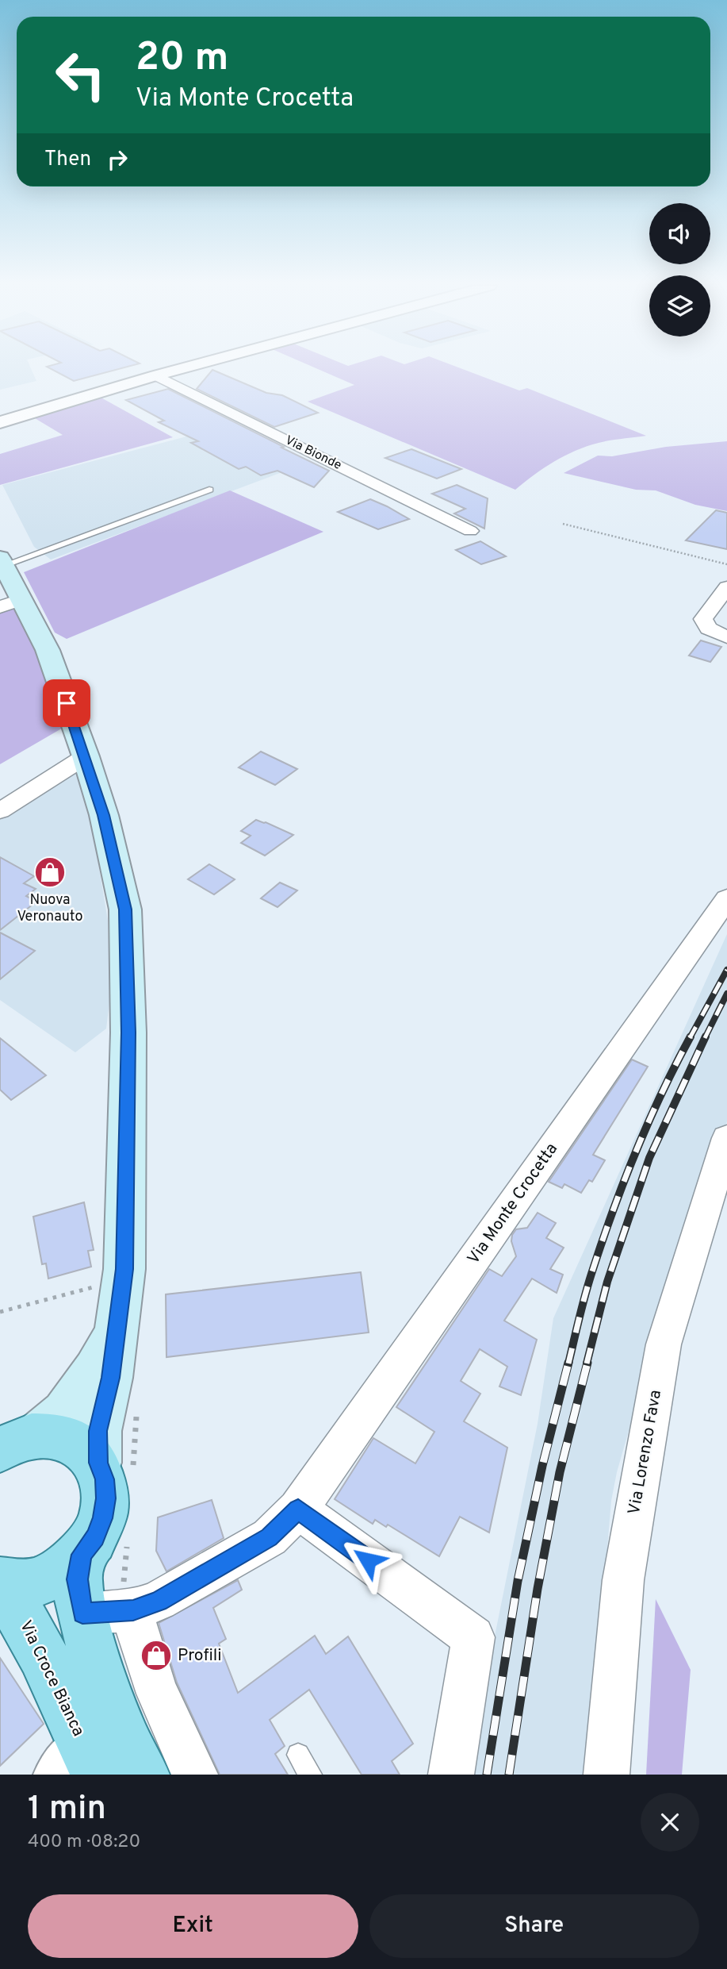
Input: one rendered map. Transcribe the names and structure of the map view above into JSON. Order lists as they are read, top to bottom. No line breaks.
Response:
{"streets":{"main road":["Via Croce Bianca"],"street":["Via Bionde","Via Monte Crocetta","Via Lorenzo Fava"]},"crossings":[["Via Monte Crocetta","Via Croce Bianca"]],"places":{"shop":["Nuova Veronauto","Profili"]},"page":{"turn":["20 m","Via Monte Crocetta"],"then":"Then","heading":["1 min","400 m · 08:20"],"buttons":["Exit","Share"]}}
